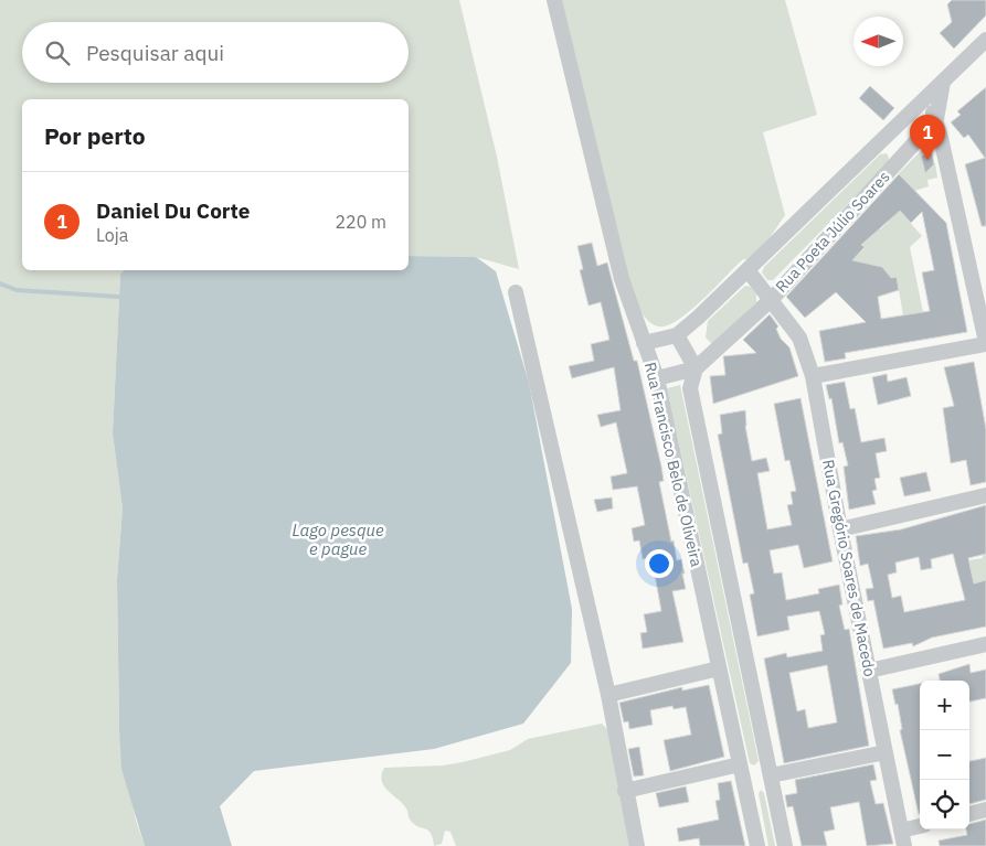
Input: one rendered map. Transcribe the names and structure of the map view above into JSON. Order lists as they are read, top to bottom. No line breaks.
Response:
{"streets":{"street":["Rua Poeta Júlio Soares","Rua Francisco Belo de Oliveira","Rua Gregório Soares de Macedo"]},"crossings":[["Rua Poeta Júlio Soares","Rua Francisco Belo de Oliveira"],["Rua Poeta Júlio Soares","Rua Gregório Soares de Macedo"]],"water":["Lago pesque e pague"],"north":"left","page":{"search":"Pesquisar aqui","heading":"Por perto","pins":"1","list":[{"mark":"1","name":"Daniel Du Corte","note":"Loja","value":"220 m"}],"map_buttons":["+","−"]}}
